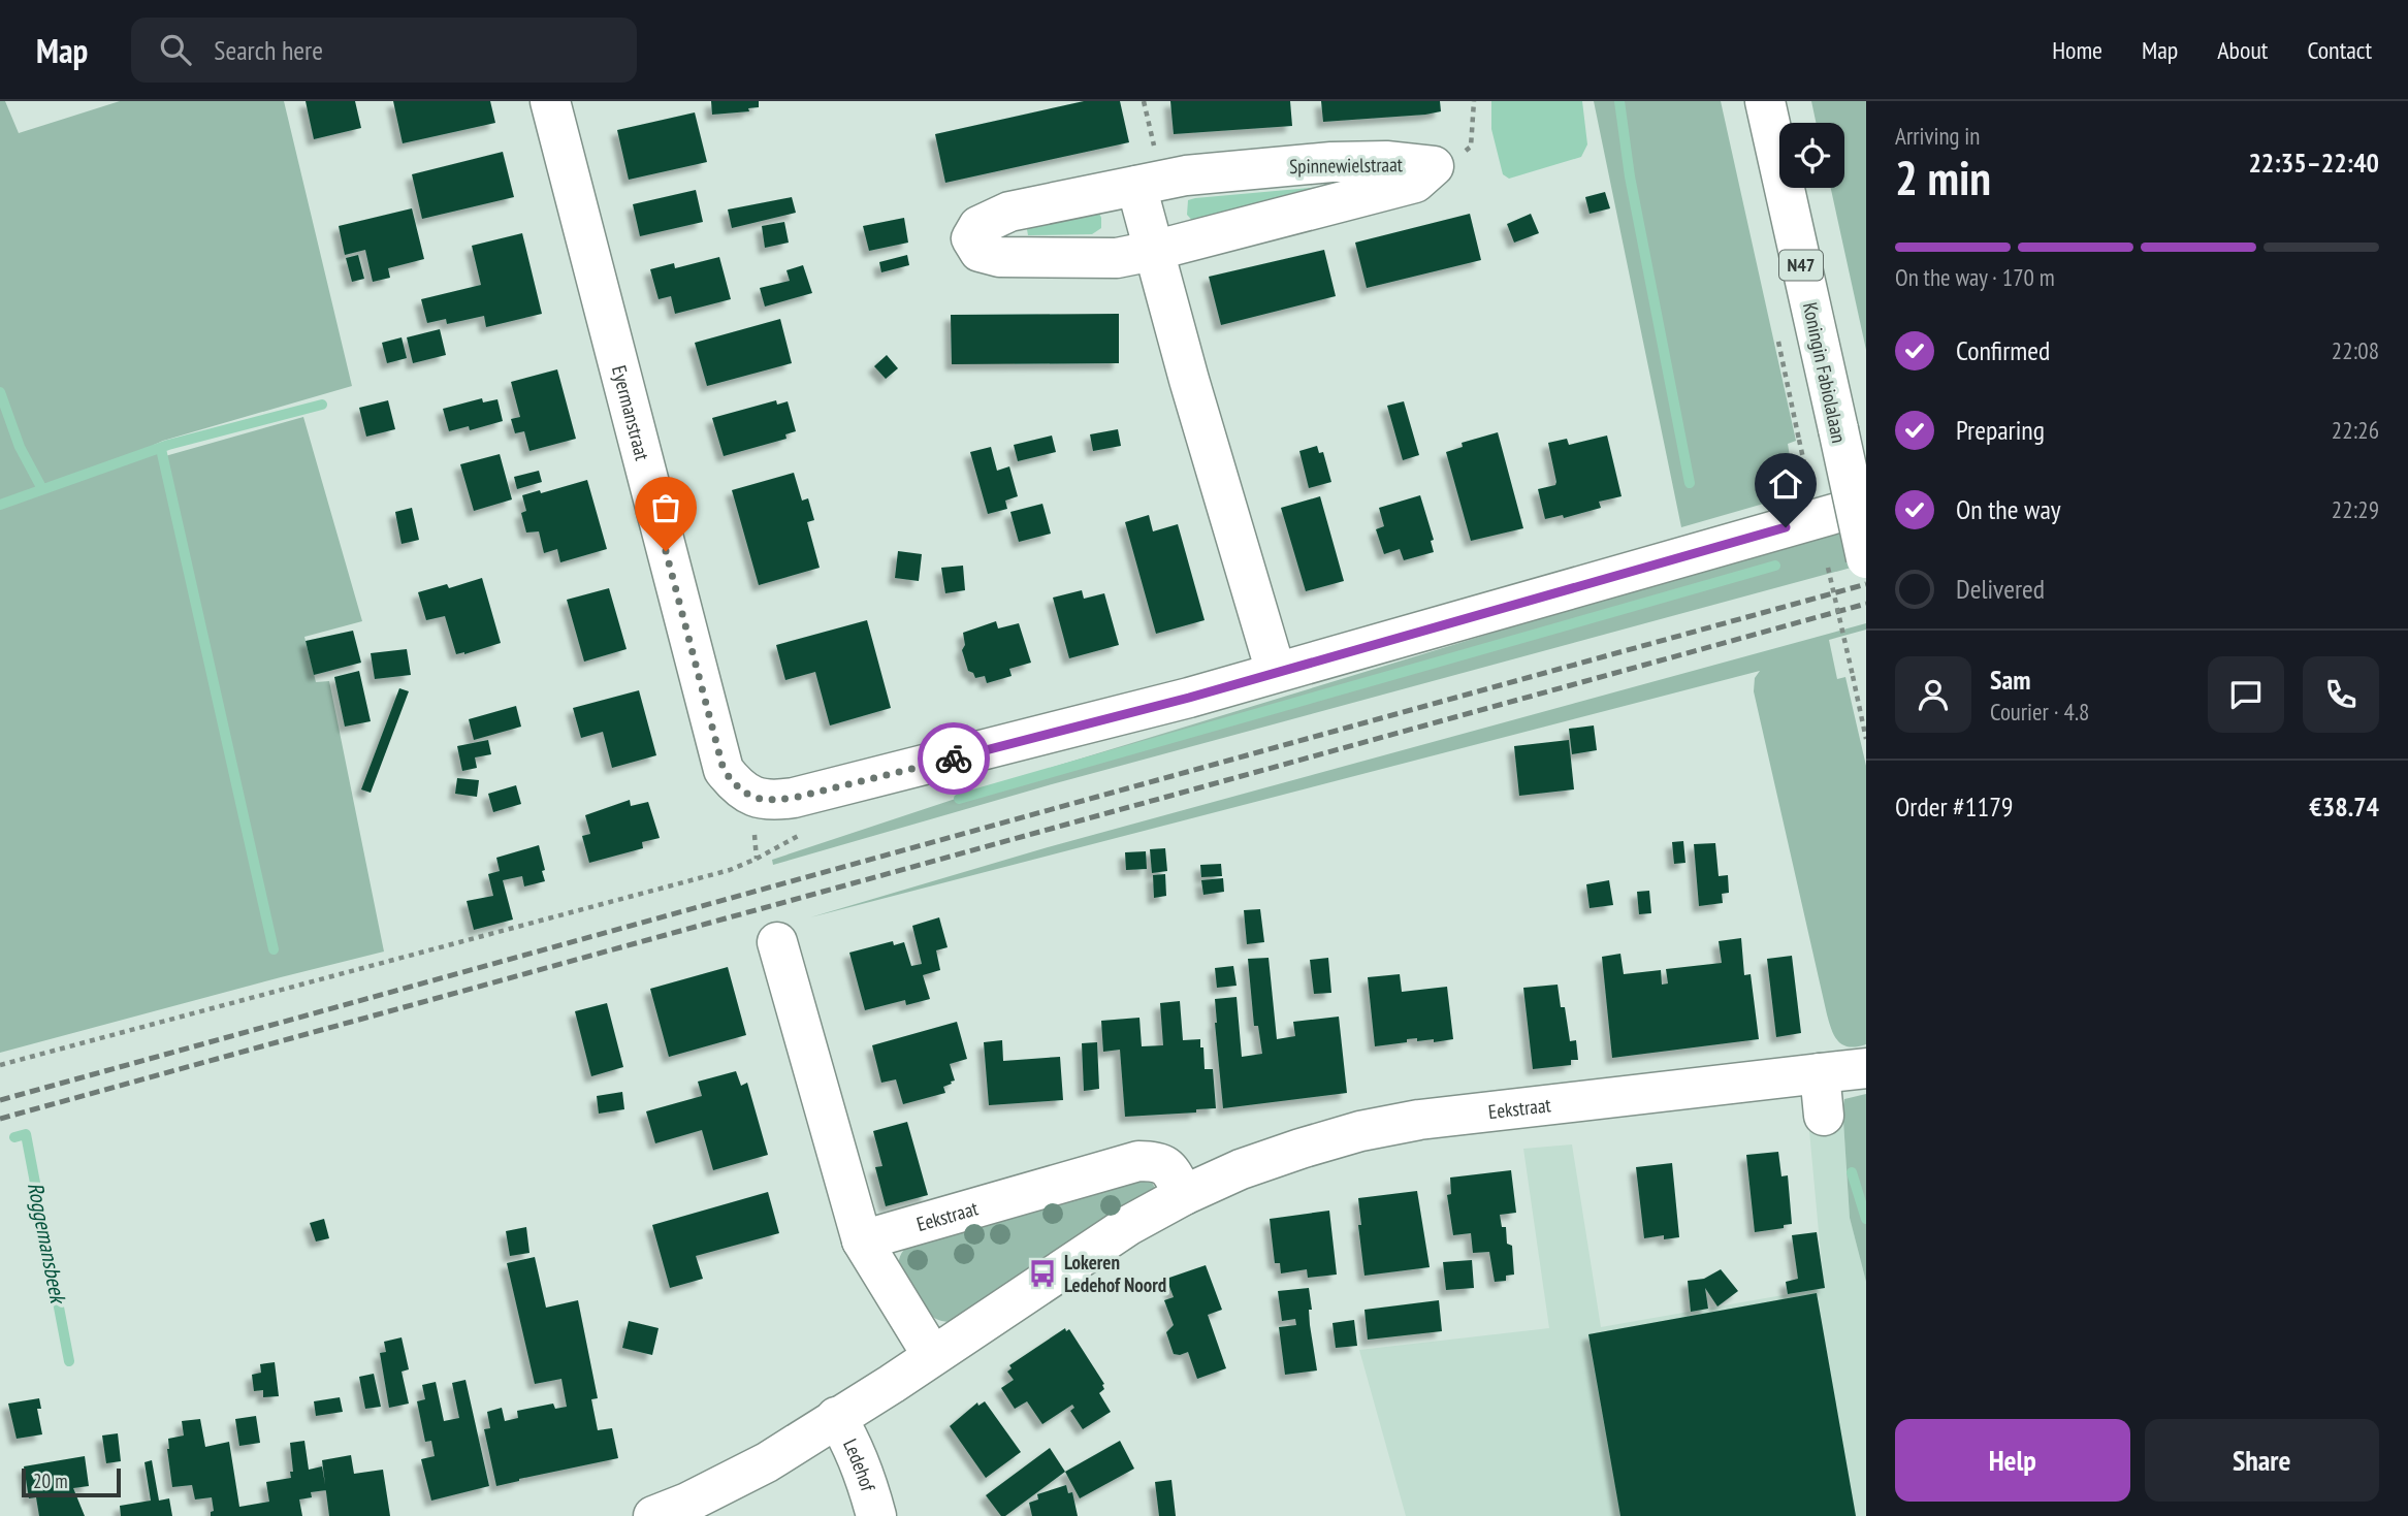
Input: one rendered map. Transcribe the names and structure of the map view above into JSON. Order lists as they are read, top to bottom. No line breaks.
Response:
{"streets":{"street":["Spinnewielstraat","N47","Koningin Fabiolalaan","Eyermanstraat","Eekstraat","Ledehof"]},"crossings":[["Eekstraat","Ledehof"]],"water":["Roggemansbeek"],"places":{"bus stop":["Lokeren Ledehof Noord"]},"scale_bar":"20 m","page":{"header":"Map","search":"Search here","nav":["Home","Map","About","Contact"],"heading":["2 min","Arriving in","22:35–22:40"],"panel":["Sam","Courier · 4.8","Order #1179","€38.74"],"bar":"On the way · 170 m","list":[["Confirmed","22:08"],["Preparing","22:26"],["On the way","22:29"],"Delivered"],"buttons":["Help","Share"],"scale":"20 m"}}
